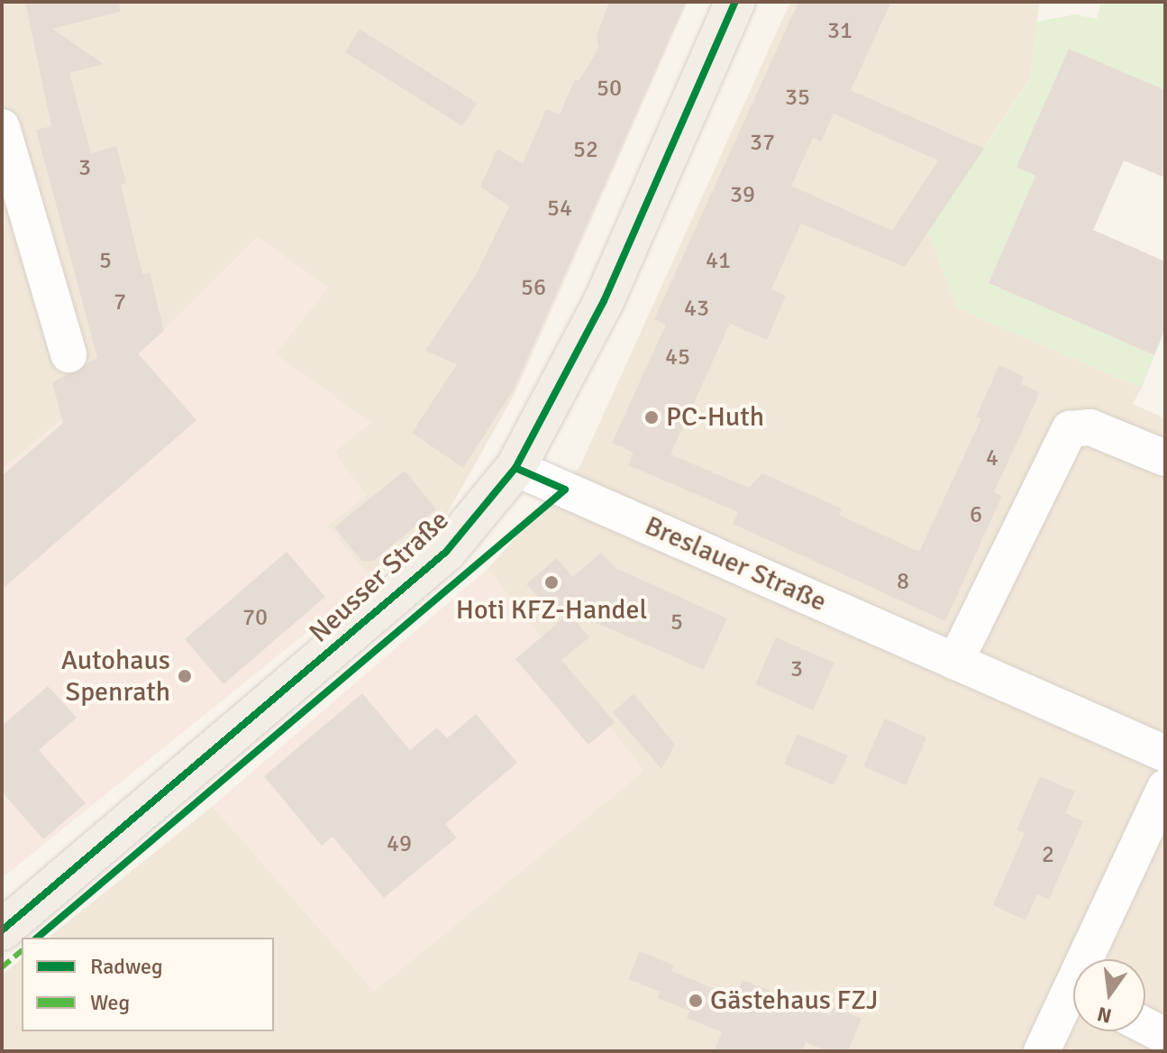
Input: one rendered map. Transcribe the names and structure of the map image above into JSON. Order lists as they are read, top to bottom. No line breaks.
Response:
{"streets":{"main road":["Neusser Straße"],"street":["Breslauer Straße"]},"crossings":[["Breslauer Straße","Neusser Straße"]],"places":["PC-Huth","Hoti KFZ-Handel","Autohaus Spenrath","Gästehaus FZJ"],"house_numbers":["31","50","35","37","52","3","39","54","5","41","56","7","43","45","4","6","8","70","5","3","49","2"],"legend":["Radweg","Weg"],"north":"bottom"}
